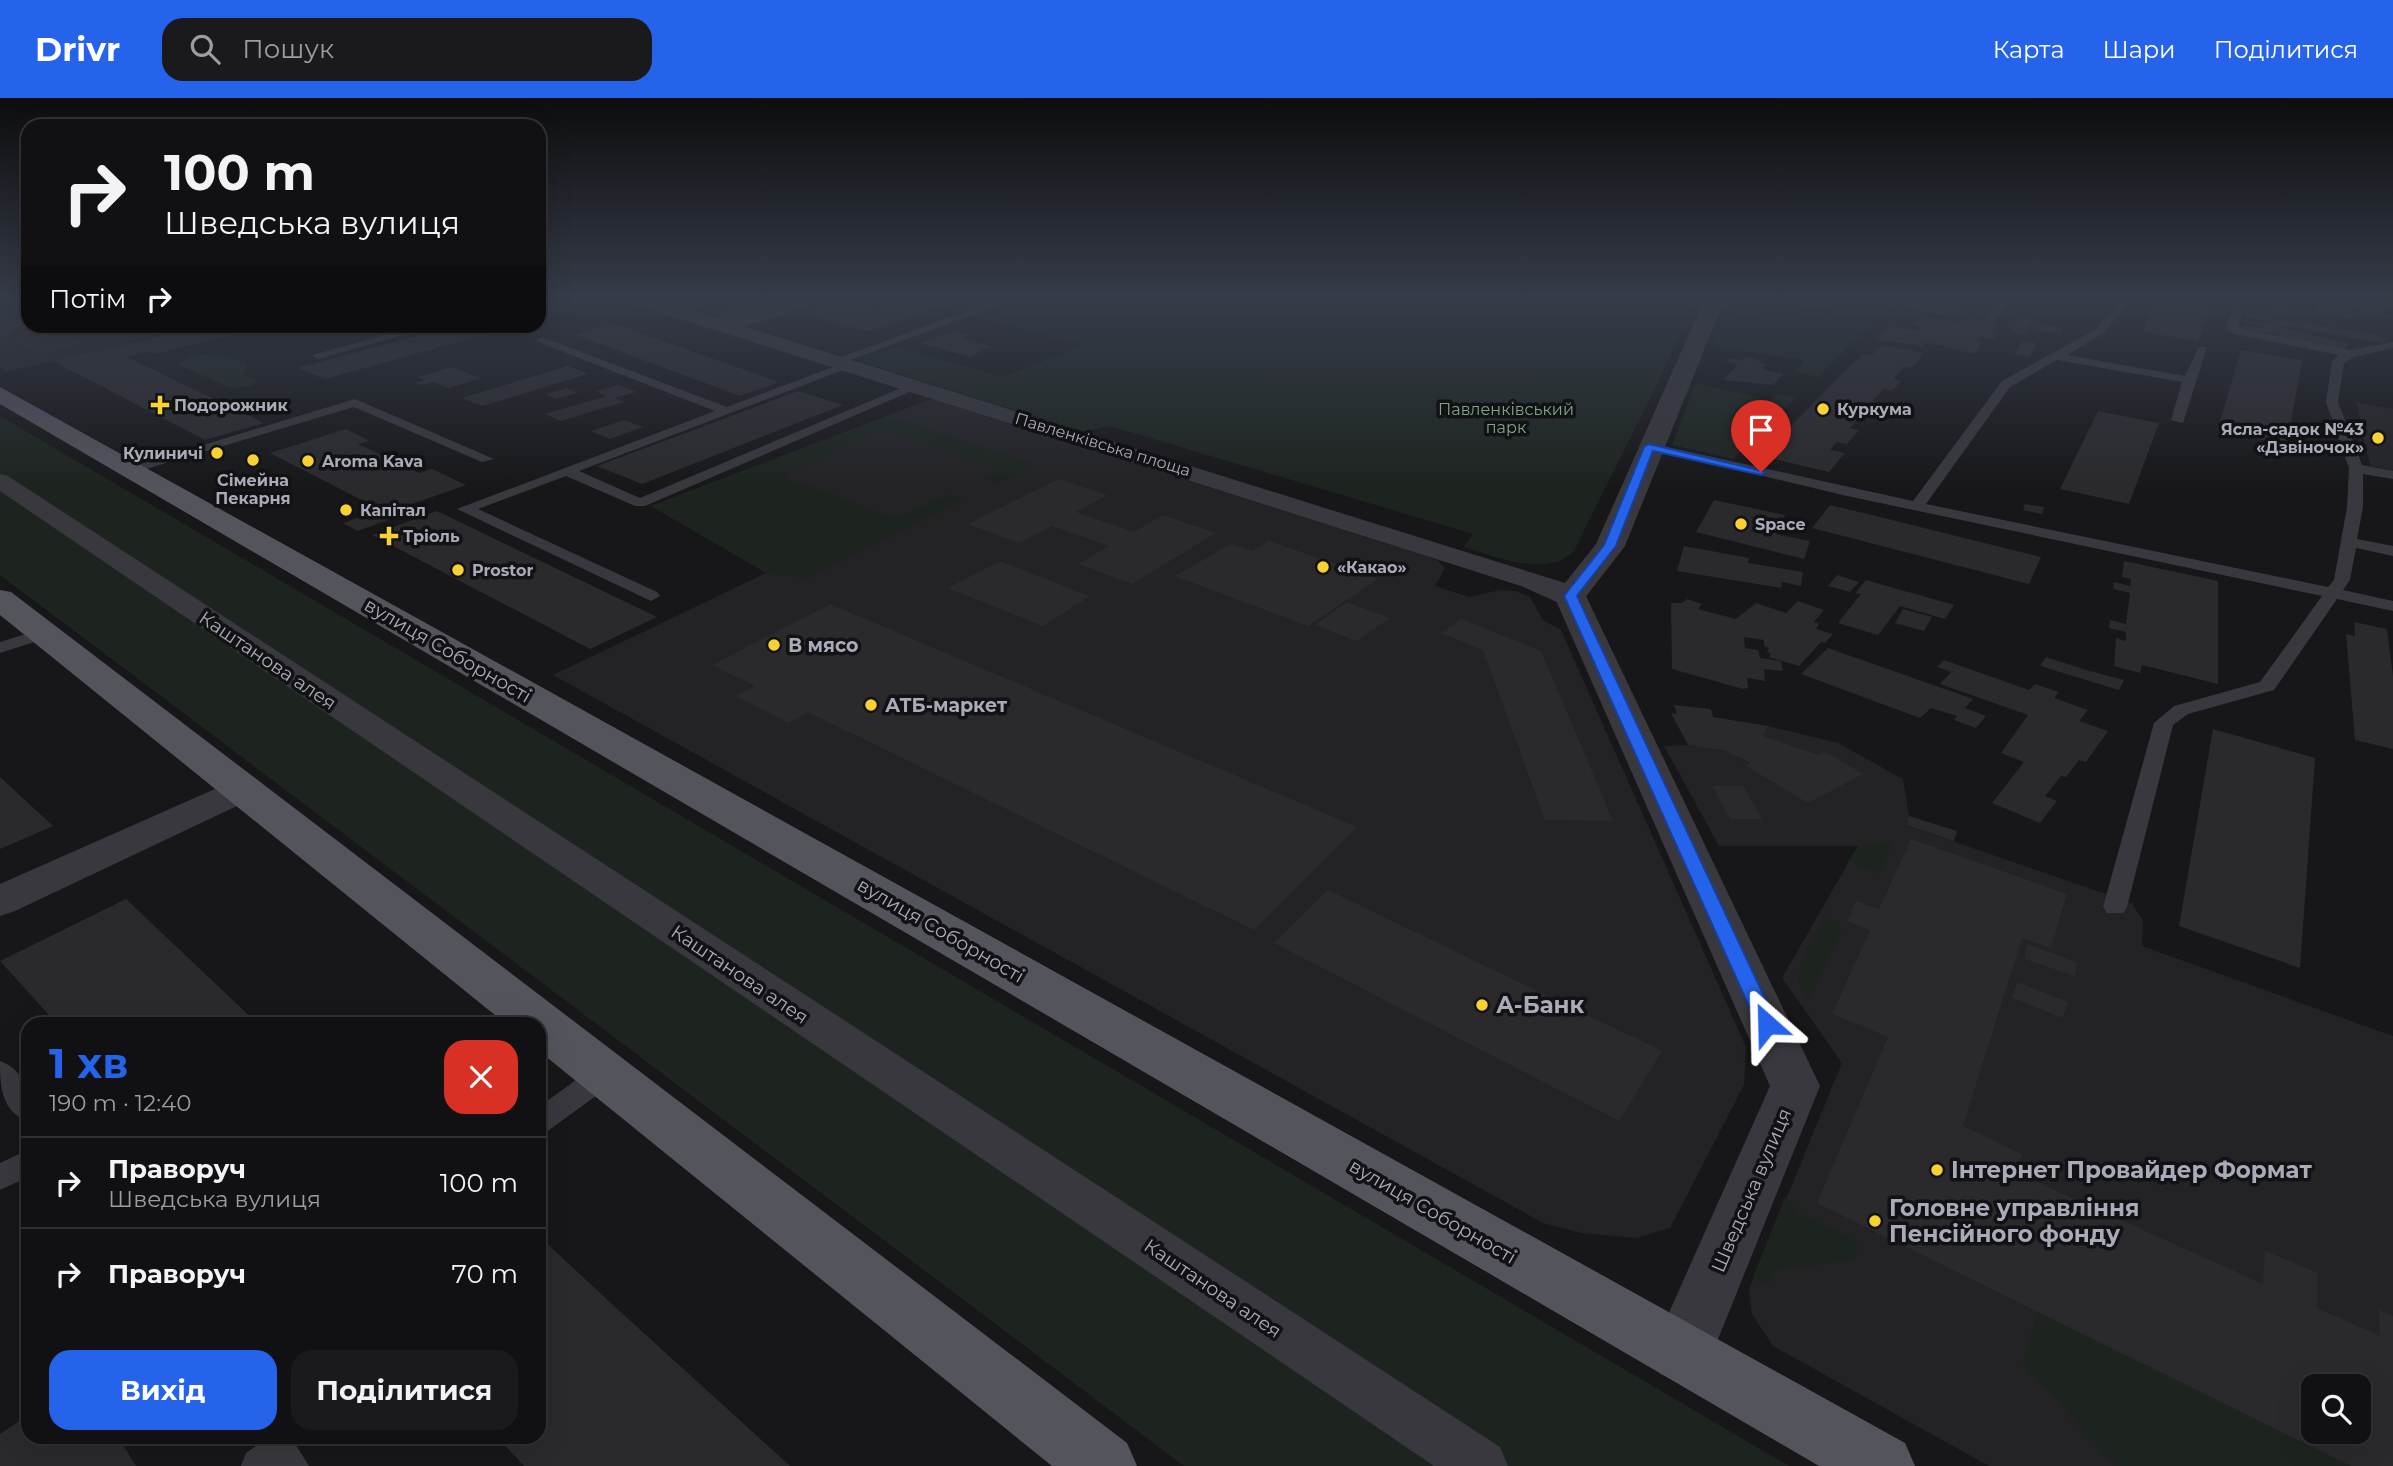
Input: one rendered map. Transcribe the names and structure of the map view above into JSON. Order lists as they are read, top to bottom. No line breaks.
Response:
{"streets":{"main road":["вулиця Соборності"],"street":["Павленківська площа","Каштанова алея","Шведська вулиця"]},"crossings":[["Павленківська площа","Шведська вулиця"],["вулиця Соборності","Шведська вулиця"]],"parks":["Павленківський парк"],"places":{"health":["Подорожник","Тріоль"],"other":["Куркума","Ясла-садок №43 «Дзвіночок»","Кулиничі","Сімейна Пекарня","Aroma Kava","Капітал","Space","«Какао»","Prostor","В мясо","АТБ-маркет","А-Банк","Інтернет Провайдер Формат","Головне управління Пенсійного фонду"]},"page":{"header":"Drivr","search":"Пошук","nav":["Карта","Шари","Поділитися"],"turn":["100 m","Шведська вулиця"],"then":"Потім","heading":["1 хв","190 m · 12:40"],"list":[{"name":"Праворуч","note":"Шведська вулиця","value":"100 m"},{"name":"Праворуч","value":"70 m"}],"buttons":["Вихід","Поділитися"]}}
